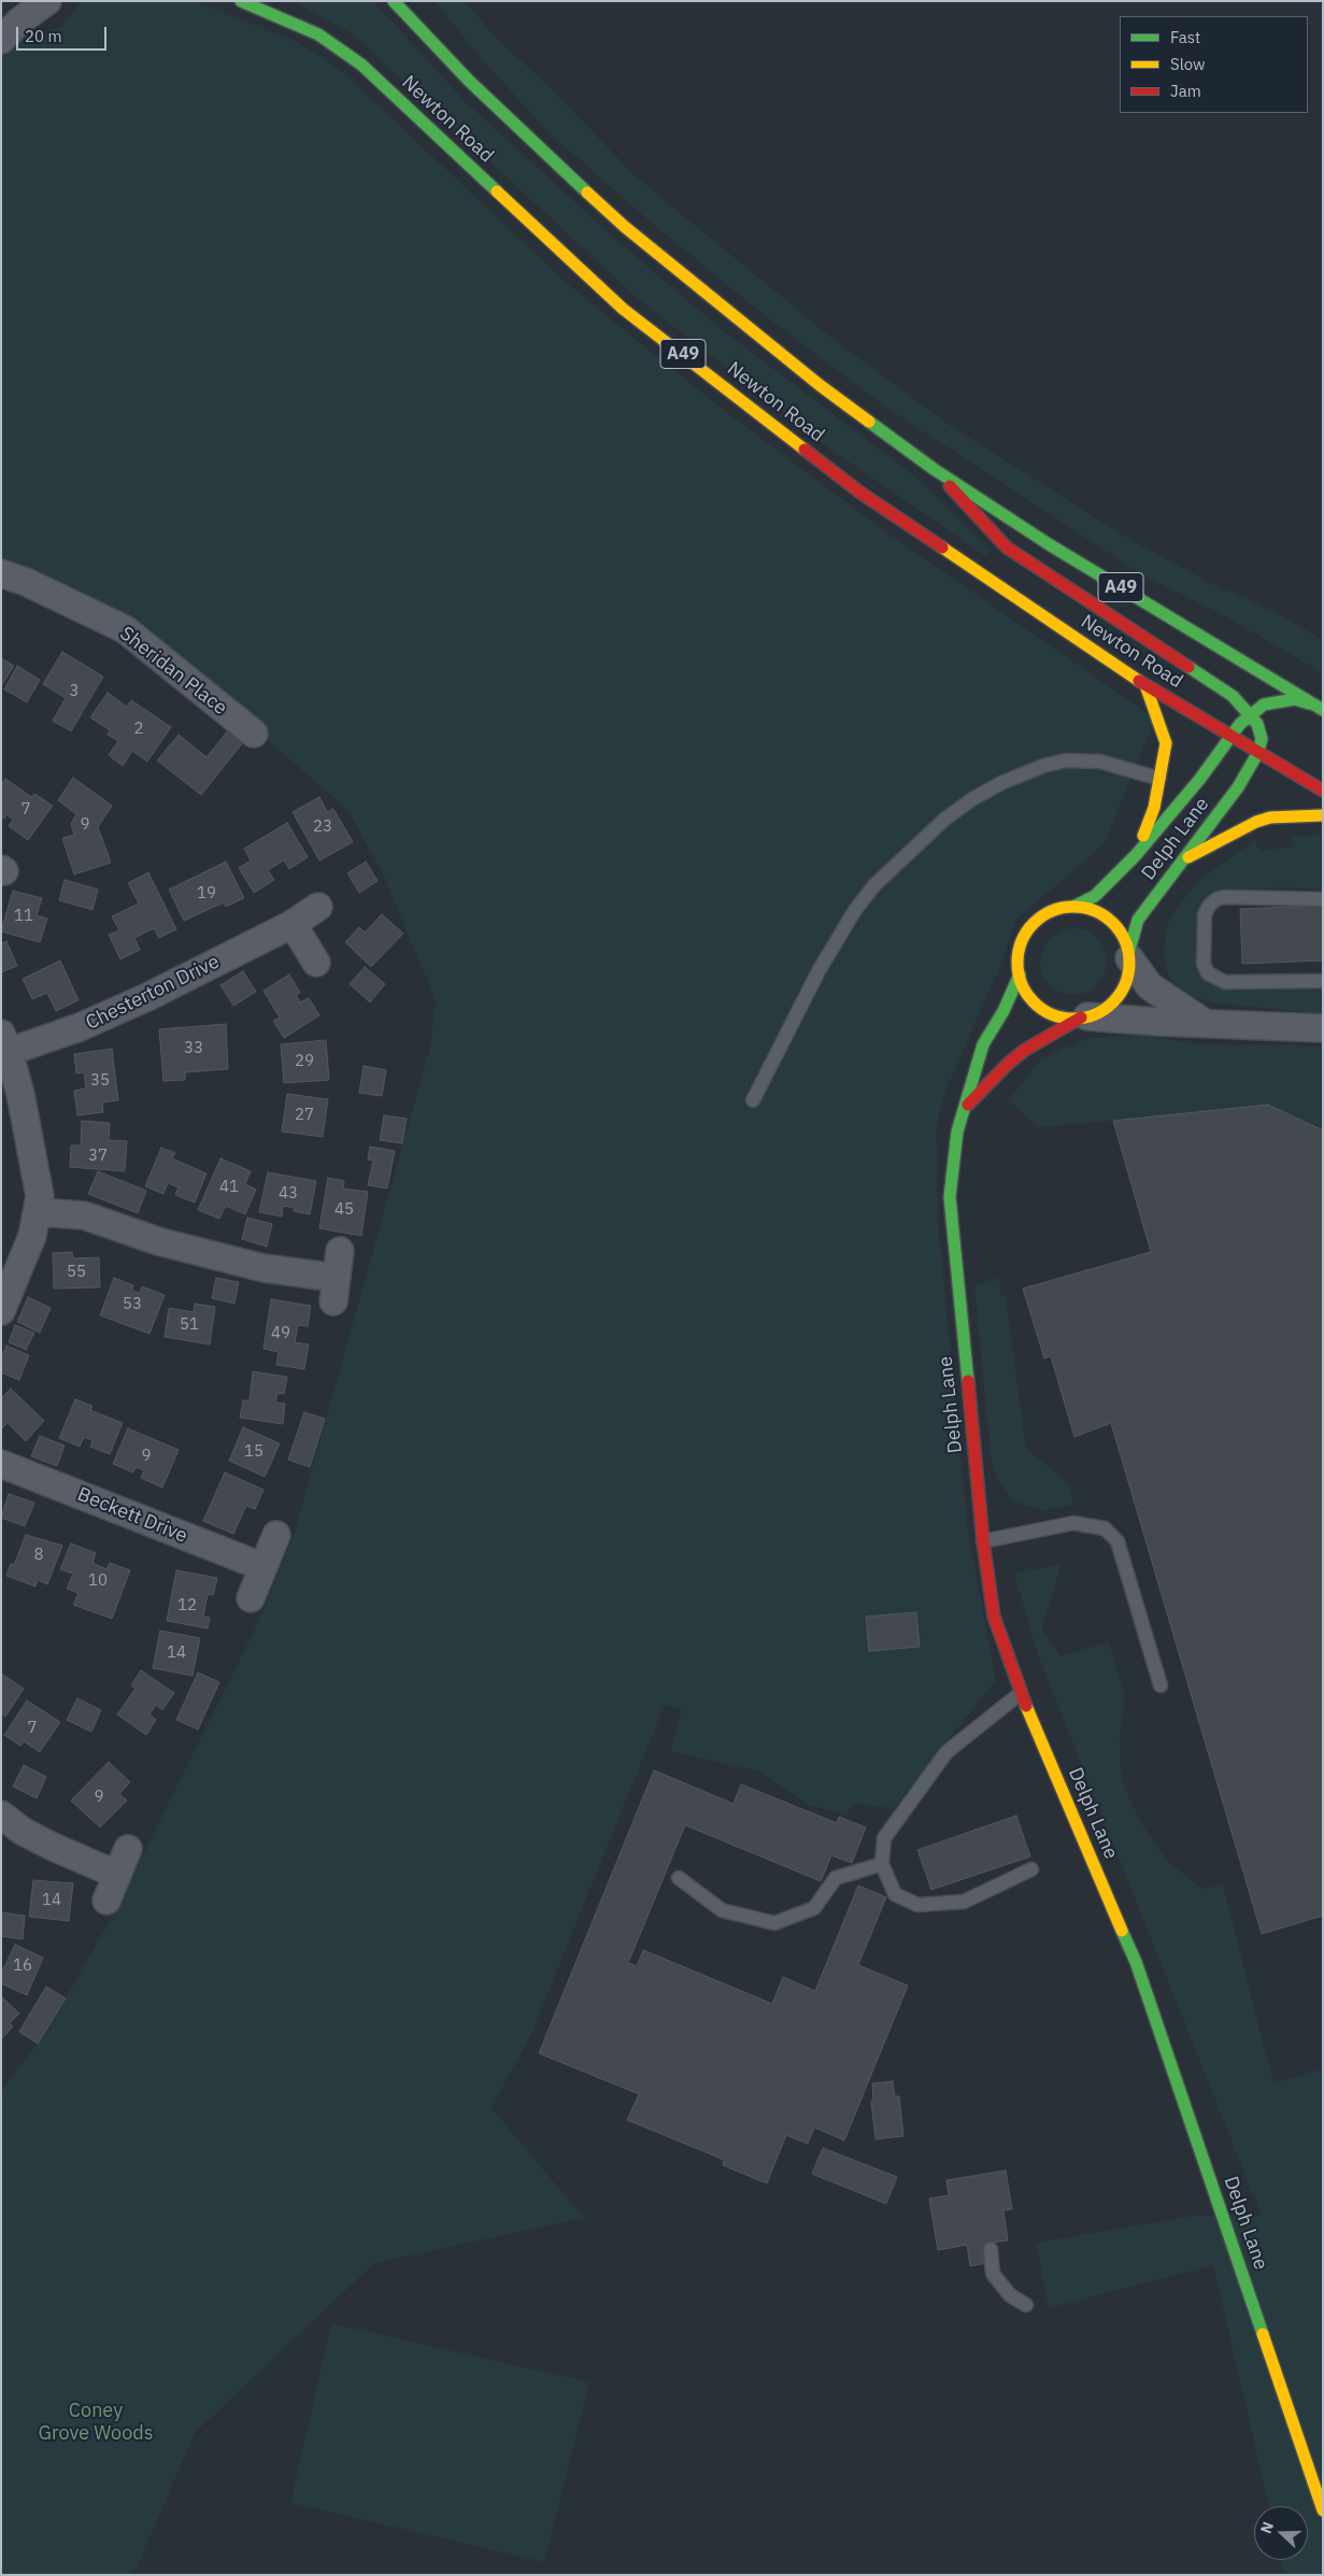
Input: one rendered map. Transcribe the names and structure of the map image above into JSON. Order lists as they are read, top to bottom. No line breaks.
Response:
{"streets":{"street":["Newton Road","A49","Sheridan Place","Delph Lane","Chesterton Drive","Beckett Drive"]},"crossings":[["Newton Road","Delph Lane"],["A49","Delph Lane"]],"parks":["Coney Grove Woods"],"house_numbers":["3","2","7","9","23","19","11","33","29","35","27","37","41","43","45","55","53","51","49","15","9","8","10","12","14","7","9","14","16"],"legend":["Fast","Slow","Jam"],"scale_bar":"20 m","north":"left"}
